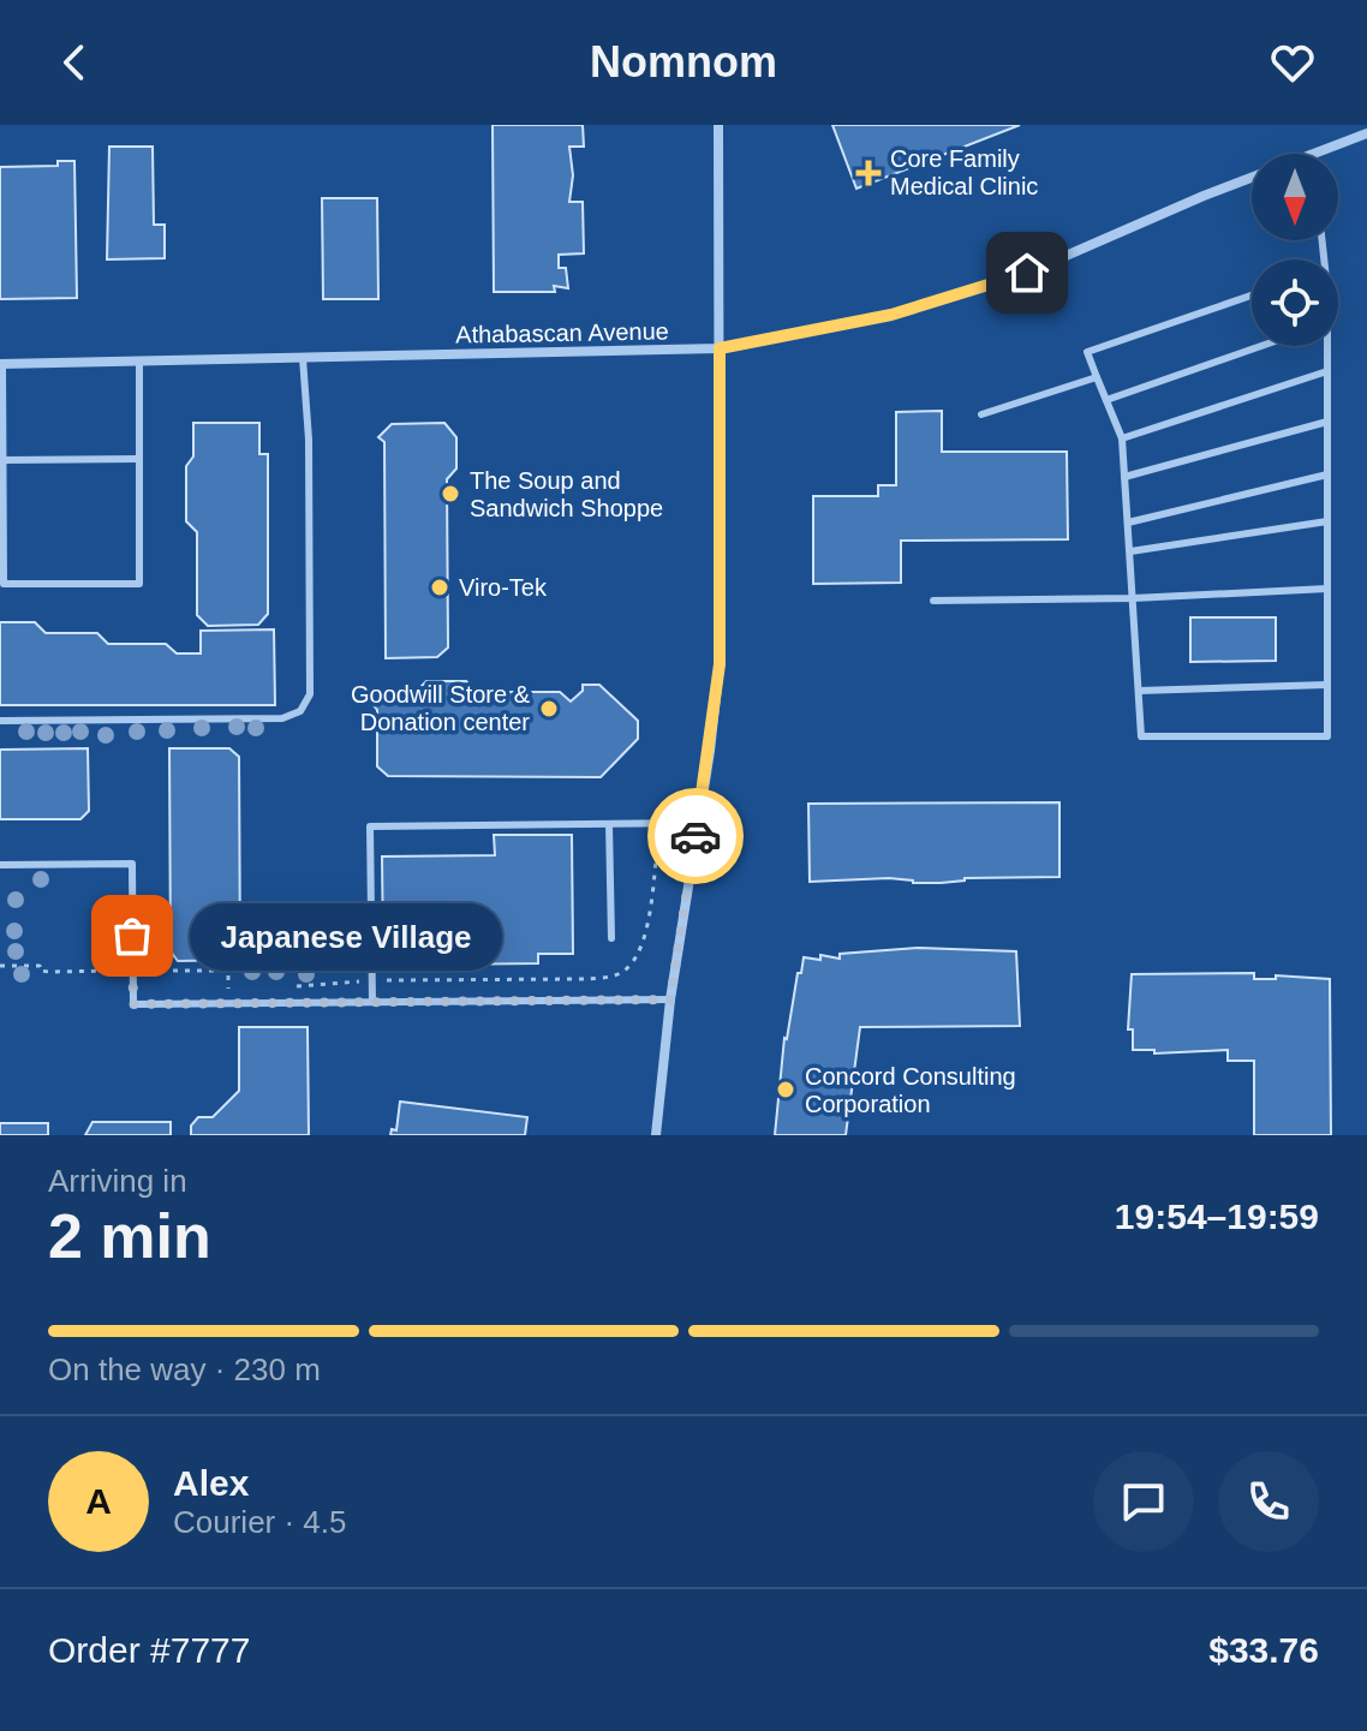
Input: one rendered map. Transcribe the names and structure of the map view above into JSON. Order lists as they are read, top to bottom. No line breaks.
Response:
{"streets":{"street":["Athabascan Avenue"]},"places":{"health":["Core Family Medical Clinic"],"other":["The Soup and Sandwich Shoppe","Viro-Tek","Goodwill Store & Donation center","Japanese Village","Concord Consulting Corporation"]},"north":"bottom","page":{"header":"Nomnom","bubble":"Japanese Village","heading":["2 min","Arriving in","19:54–19:59"],"panel":["Alex","Courier · 4.5","Order #7777","$33.76"],"bar":"On the way · 230 m","round":"A"}}
